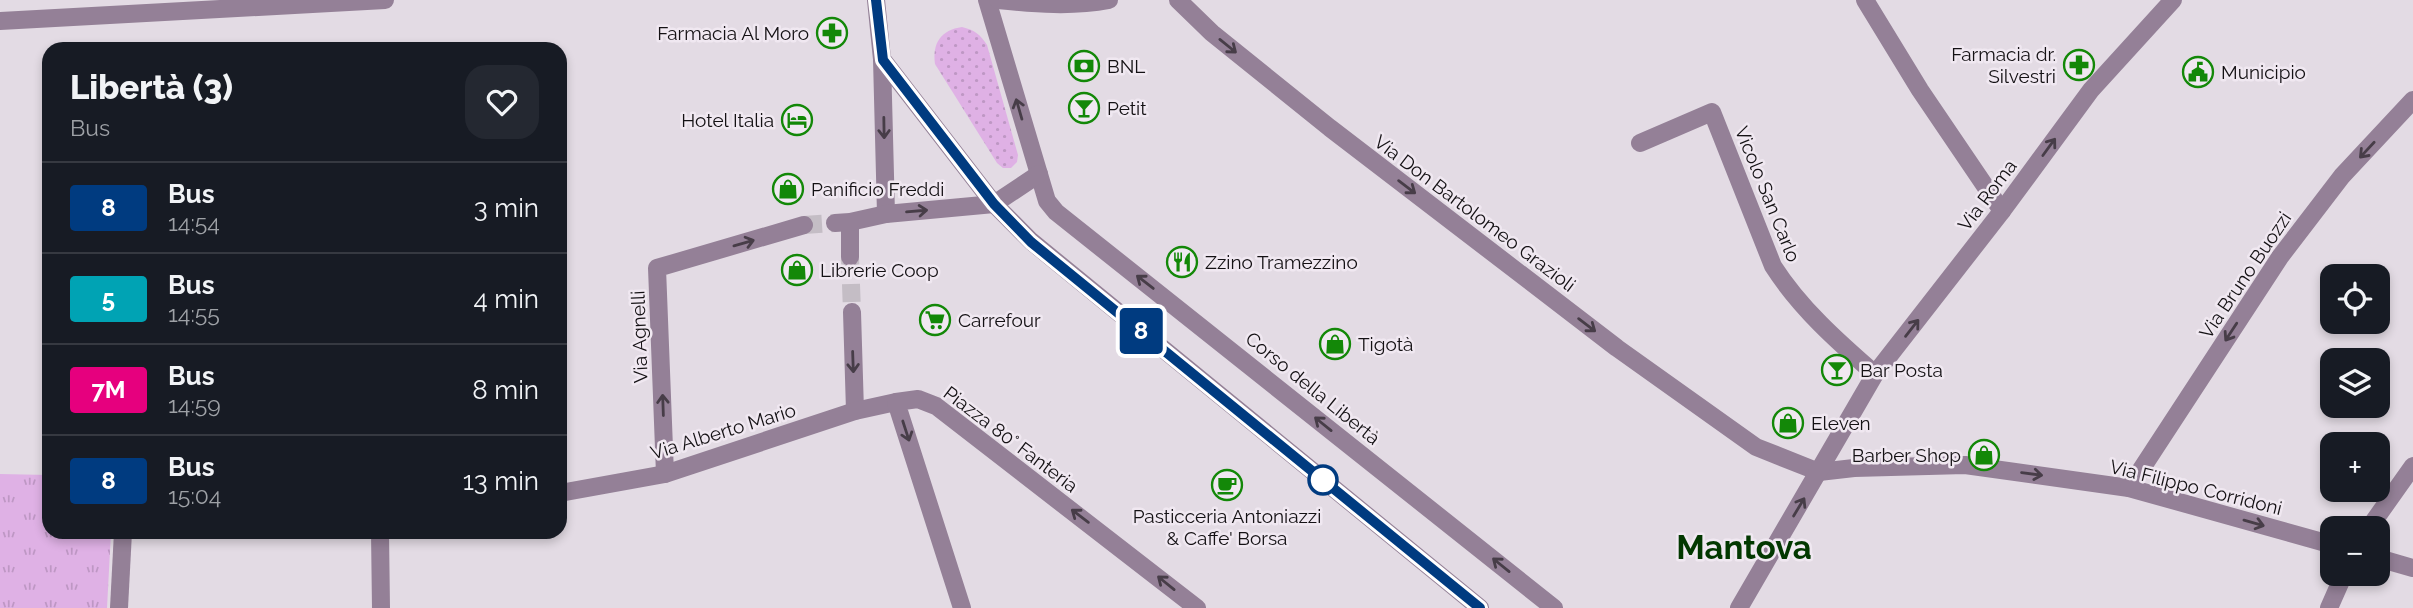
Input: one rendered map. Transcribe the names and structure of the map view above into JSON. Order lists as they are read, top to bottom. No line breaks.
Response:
{"streets":{"street":["Vicolo San Carlo","Via Roma","Via Don Bartolomeo Grazioli","Via Bruno Buozzi","Via Agnelli","Corso della Libertà","Via Alberto Mario","Piazza 80° Fanteria","Via Filippo Corridoni"]},"crossings":[["Vicolo San Carlo","Via Roma"],["Via Roma","Via Don Bartolomeo Grazioli"],["Via Roma","Via Filippo Corridoni"],["Via Don Bartolomeo Grazioli","Via Filippo Corridoni"],["Via Bruno Buozzi","Via Filippo Corridoni"],["Via Agnelli","Via Alberto Mario"],["Via Alberto Mario","Piazza 80° Fanteria"]],"one_way":["Via Roma","Via Don Bartolomeo Grazioli","Via Bruno Buozzi","Piazza 80° Fanteria","Via Filippo Corridoni"],"districts":["Mantova"],"places":{"pharmacy":["Farmacia Al Moro","Farmacia dr. Silvestri"],"bank":["BNL"],"public building":["Municipio"],"bar":["Petit","Bar Posta"],"hotel":["Hotel Italia"],"shop":["Panificio Freddi","Librerie Coop","Tigotà","Eleven","Barber Shop"],"restaurant":["Zzino Tramezzino"],"supermarket":["Carrefour"],"cafe":["Pasticceria Antoniazzi & Caffe' Borsa"]},"lines":["bus line 8"],"page":{"on_map":"8","heading":["Libertà (3)","Bus"],"list":[{"mark":"8","name":"Bus","note":"14:54","value":"3 min"},{"mark":"5","name":"Bus","note":"14:55","value":"4 min"},{"mark":"7M","name":"Bus","note":"14:59","value":"8 min"},{"mark":"8","name":"Bus","note":"15:04","value":"13 min"}],"map_buttons":["+","−"]}}
